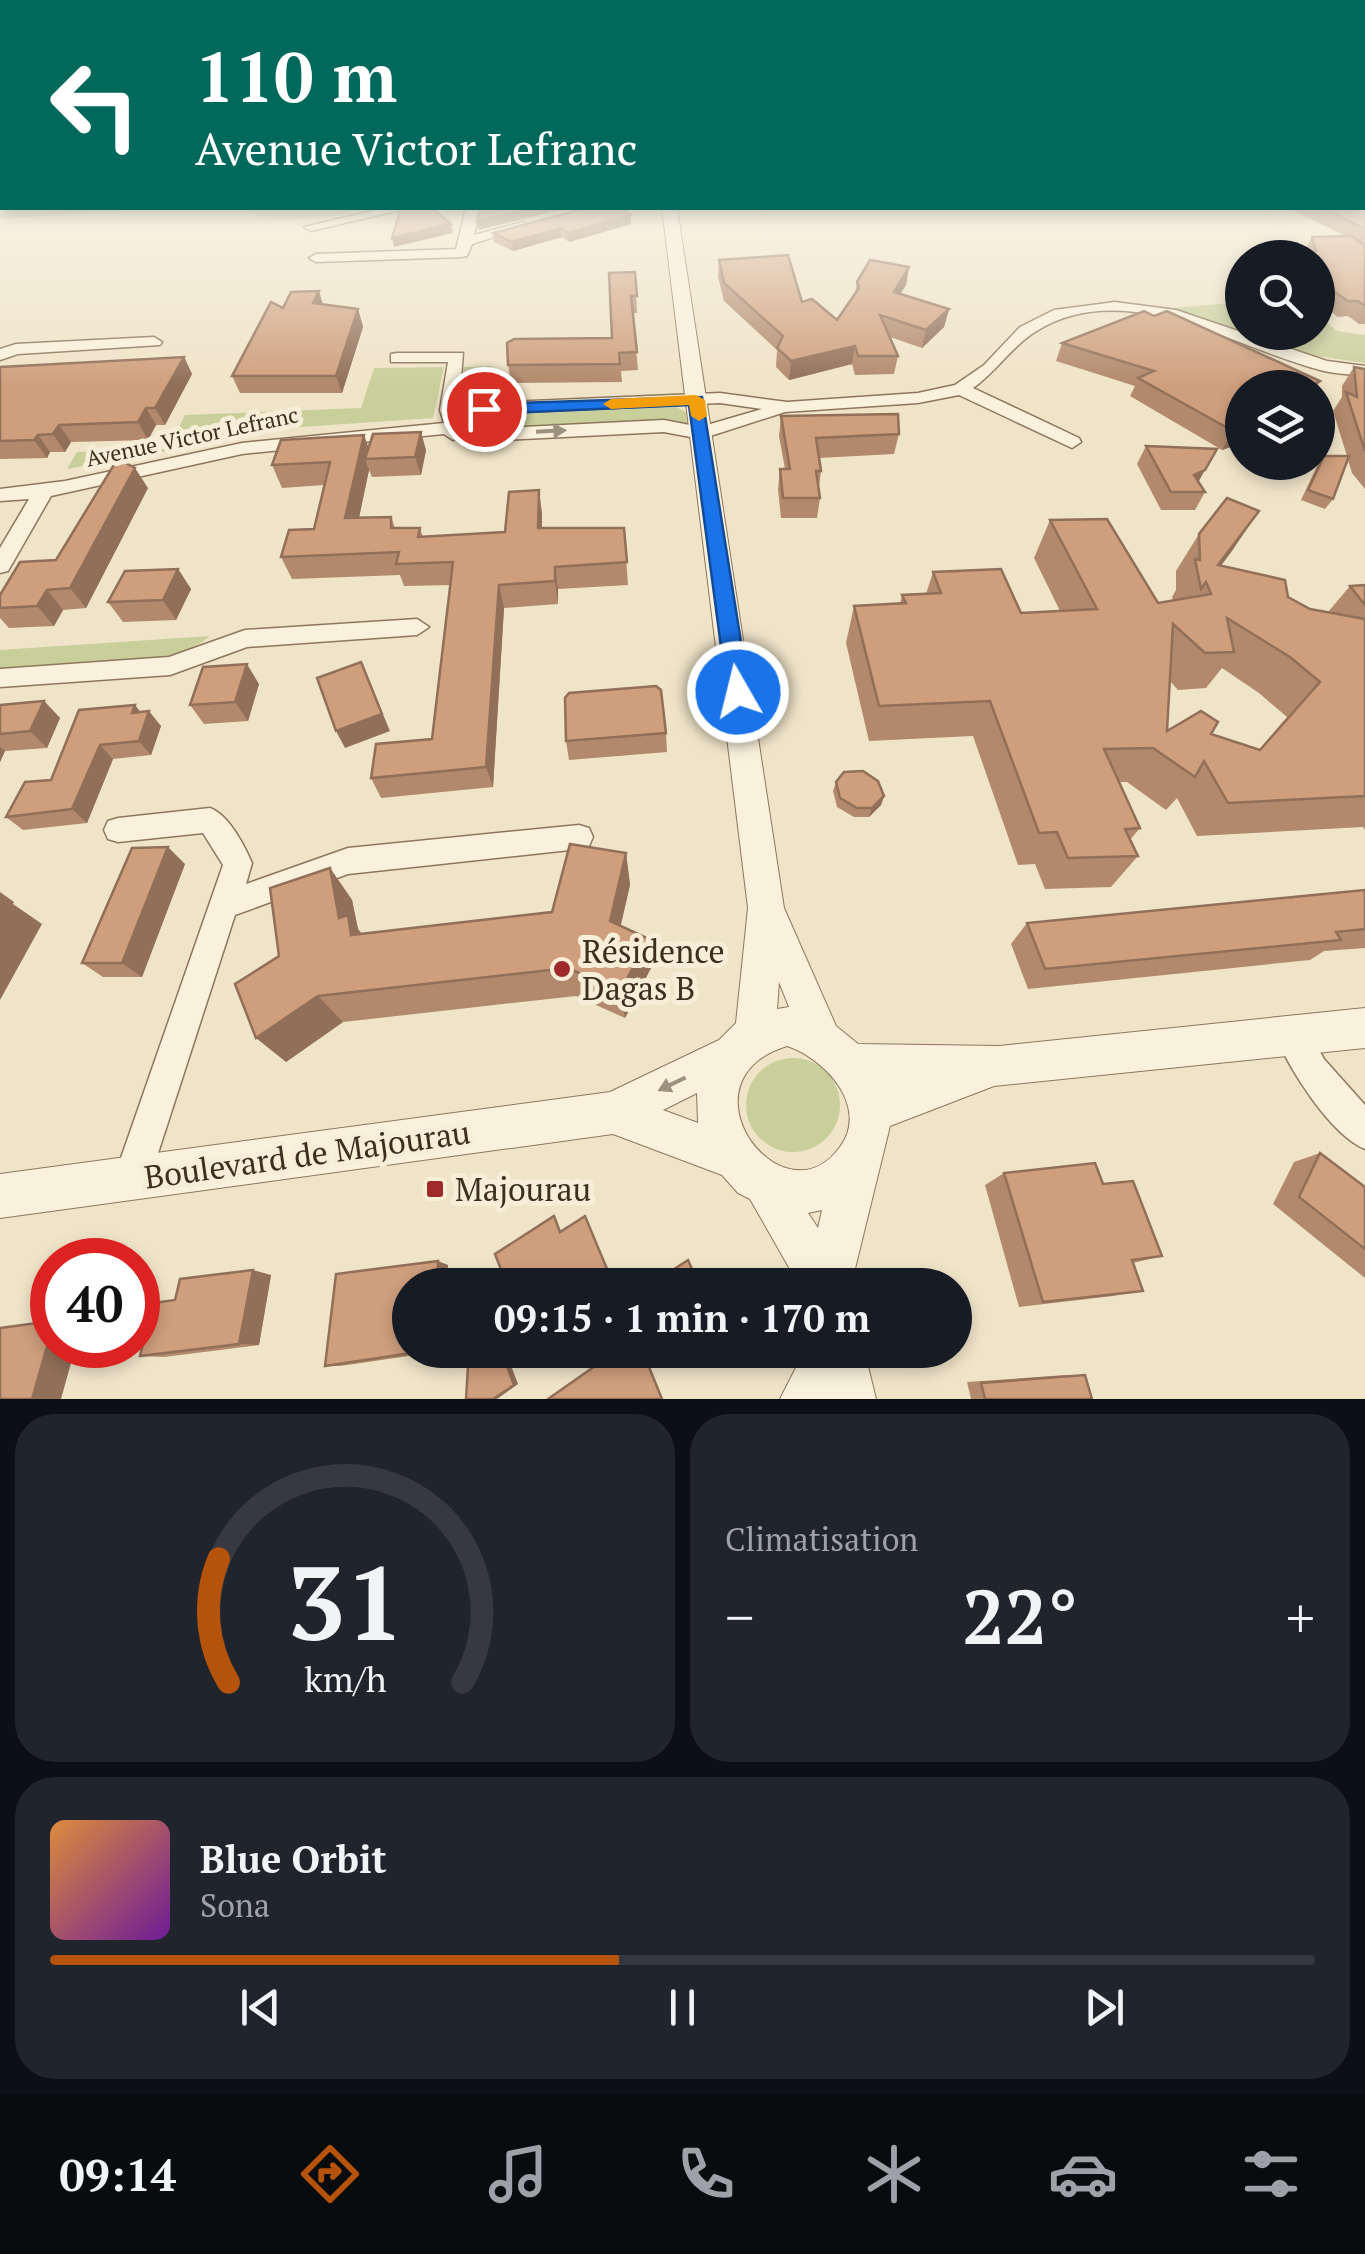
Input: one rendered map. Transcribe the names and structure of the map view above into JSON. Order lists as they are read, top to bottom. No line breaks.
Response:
{"streets":{"street":["Avenue Victor Lefranc","Boulevard de Majourau"]},"places":{"other":["Résidence Dagas B"],"transit":["Majourau"]},"page":{"turn":["110 m","Avenue Victor Lefranc"],"limit":"40","trip":"09:15 · 1 min · 170 m","tile":"Climatisation","heat":["−","22°","+"],"song":["Blue Orbit","Sona"],"tabs":"09:14","gauge":["31","km/h"]}}
